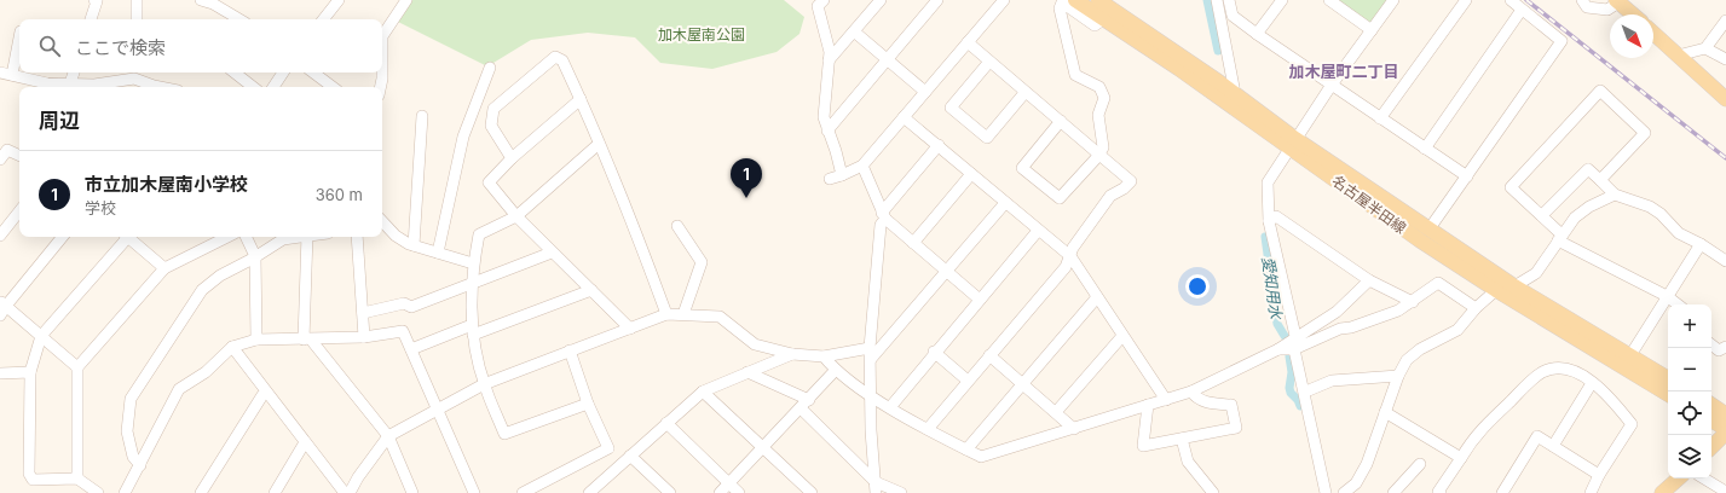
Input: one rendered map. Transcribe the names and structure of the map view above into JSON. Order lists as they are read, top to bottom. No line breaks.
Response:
{"streets":{"main road":["名古屋半田線"]},"districts":["加木屋町二丁目"],"water":["愛知用水"],"parks":["加木屋南公園"],"north":"bottom right","page":{"search":"ここで検索","heading":"周辺","list":[{"mark":"1","name":"市立加木屋南小学校","note":"学校","value":"360 m"}],"pins":"1","map_buttons":["+","−"]}}
